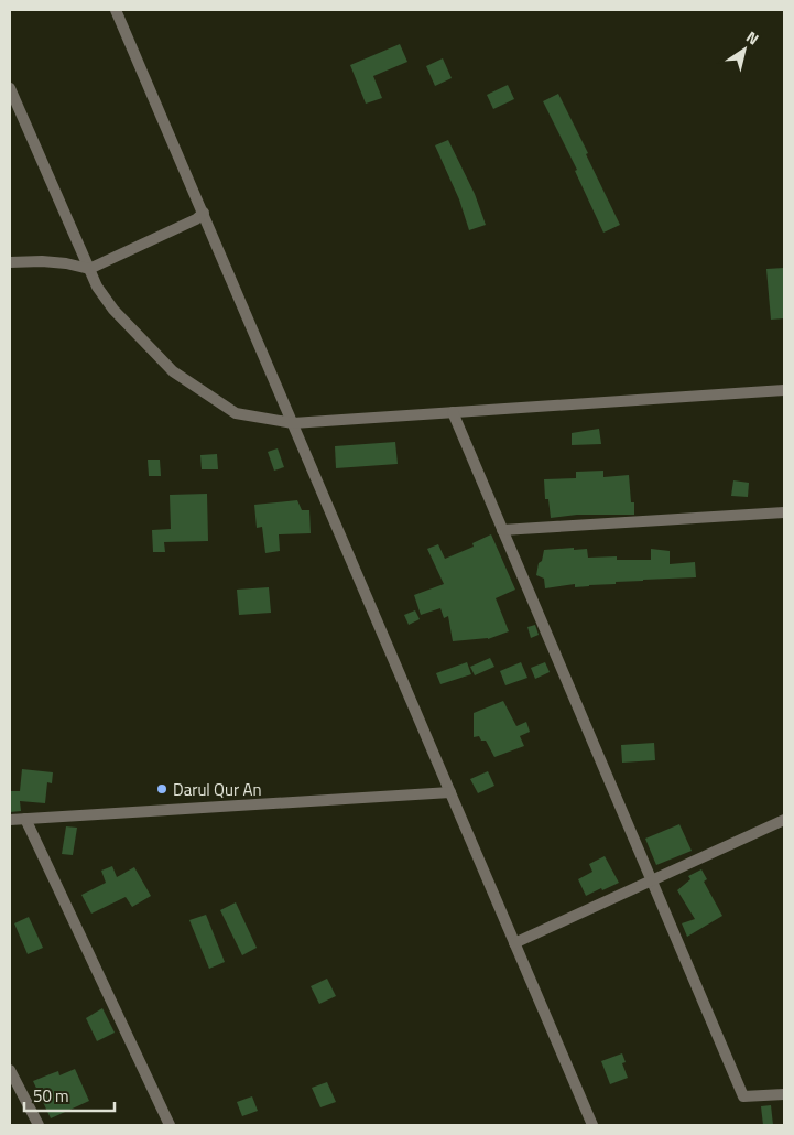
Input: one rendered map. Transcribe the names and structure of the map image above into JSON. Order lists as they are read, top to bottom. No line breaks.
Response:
{"places":["Darul Qur An"],"scale_bar":"50 m","north":"top right"}
